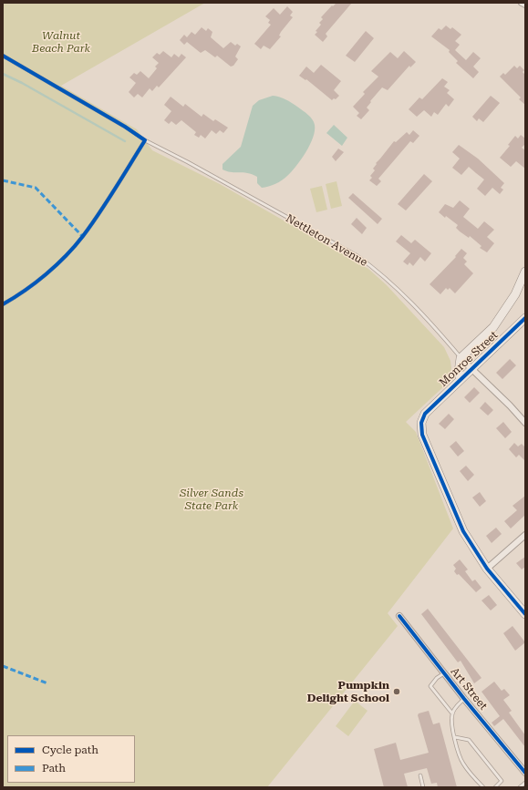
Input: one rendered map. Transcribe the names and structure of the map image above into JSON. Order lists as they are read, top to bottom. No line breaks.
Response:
{"streets":{"street":["Nettleton Avenue","Monroe Street","Art Street"]},"crossings":[["Nettleton Avenue","Monroe Street"]],"parks":["Walnut Beach Park","Silver Sands State Park"],"places":["Pumpkin Delight School"],"legend":["Cycle path","Path"]}
